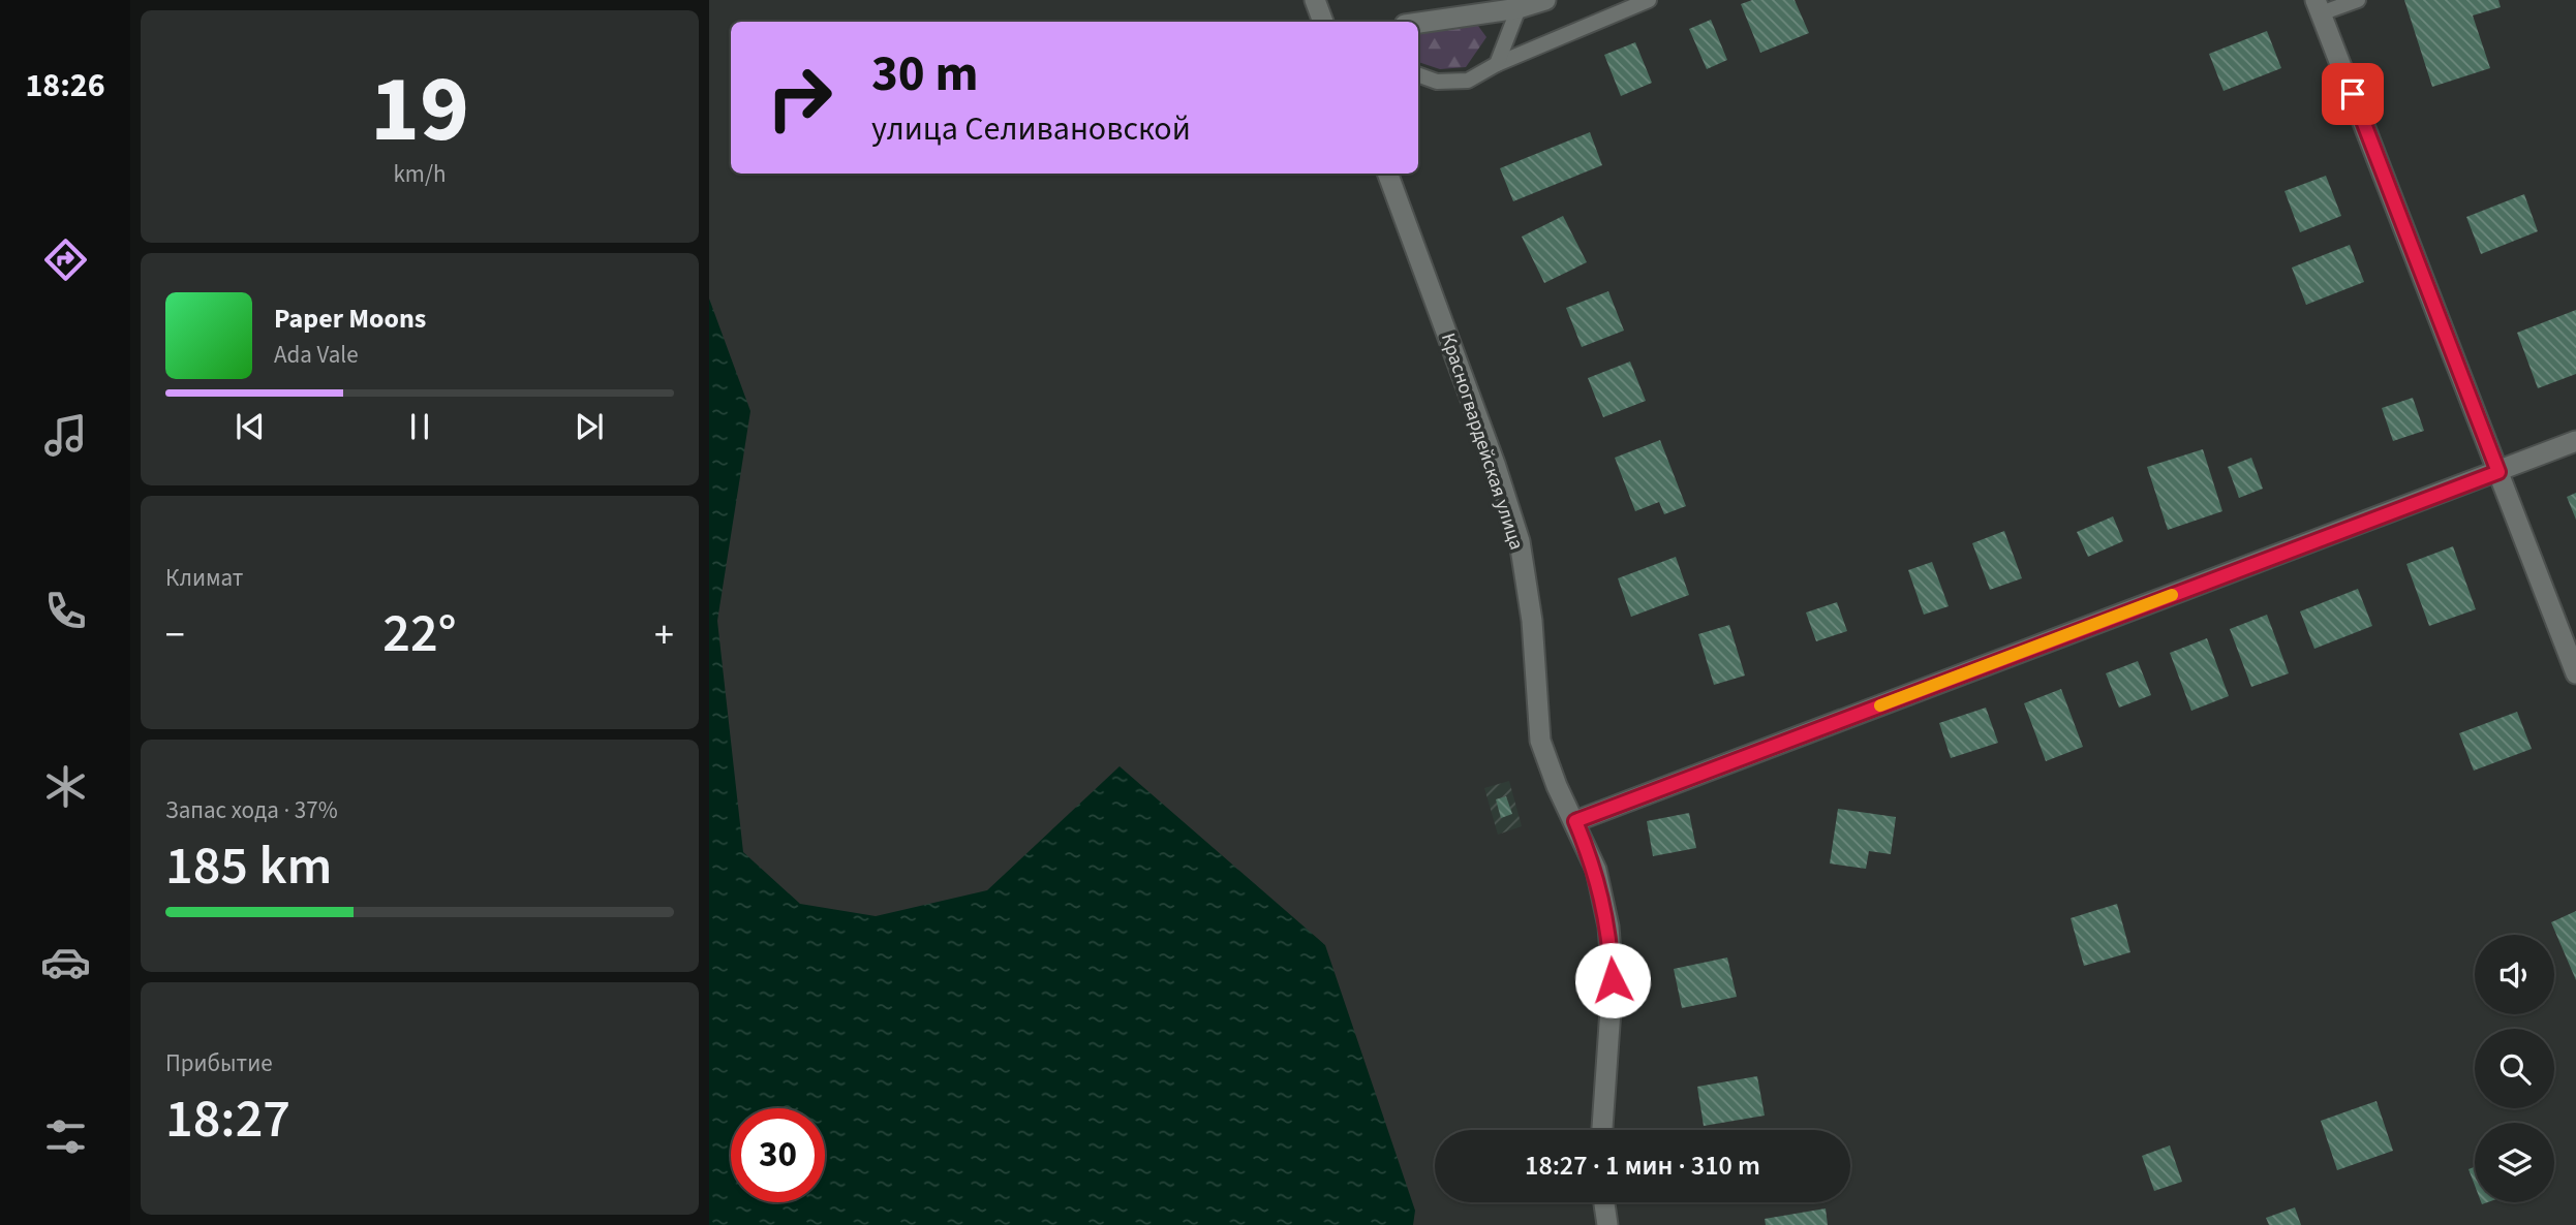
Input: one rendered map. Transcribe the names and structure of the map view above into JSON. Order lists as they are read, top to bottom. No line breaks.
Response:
{"streets":{"street":["Красногвардейская улица"]},"page":{"tabs":"18:26","tile":[["19","km/h"],"Климат",["Запас хода · 37%","185 km"],["Прибытие","18:27"]],"turn":["30 m","улица Селивановской"],"song":["Paper Moons","Ada Vale"],"heat":["−","22°","+"],"limit":"30","trip":"18:27 · 1 мин · 310 m"}}
